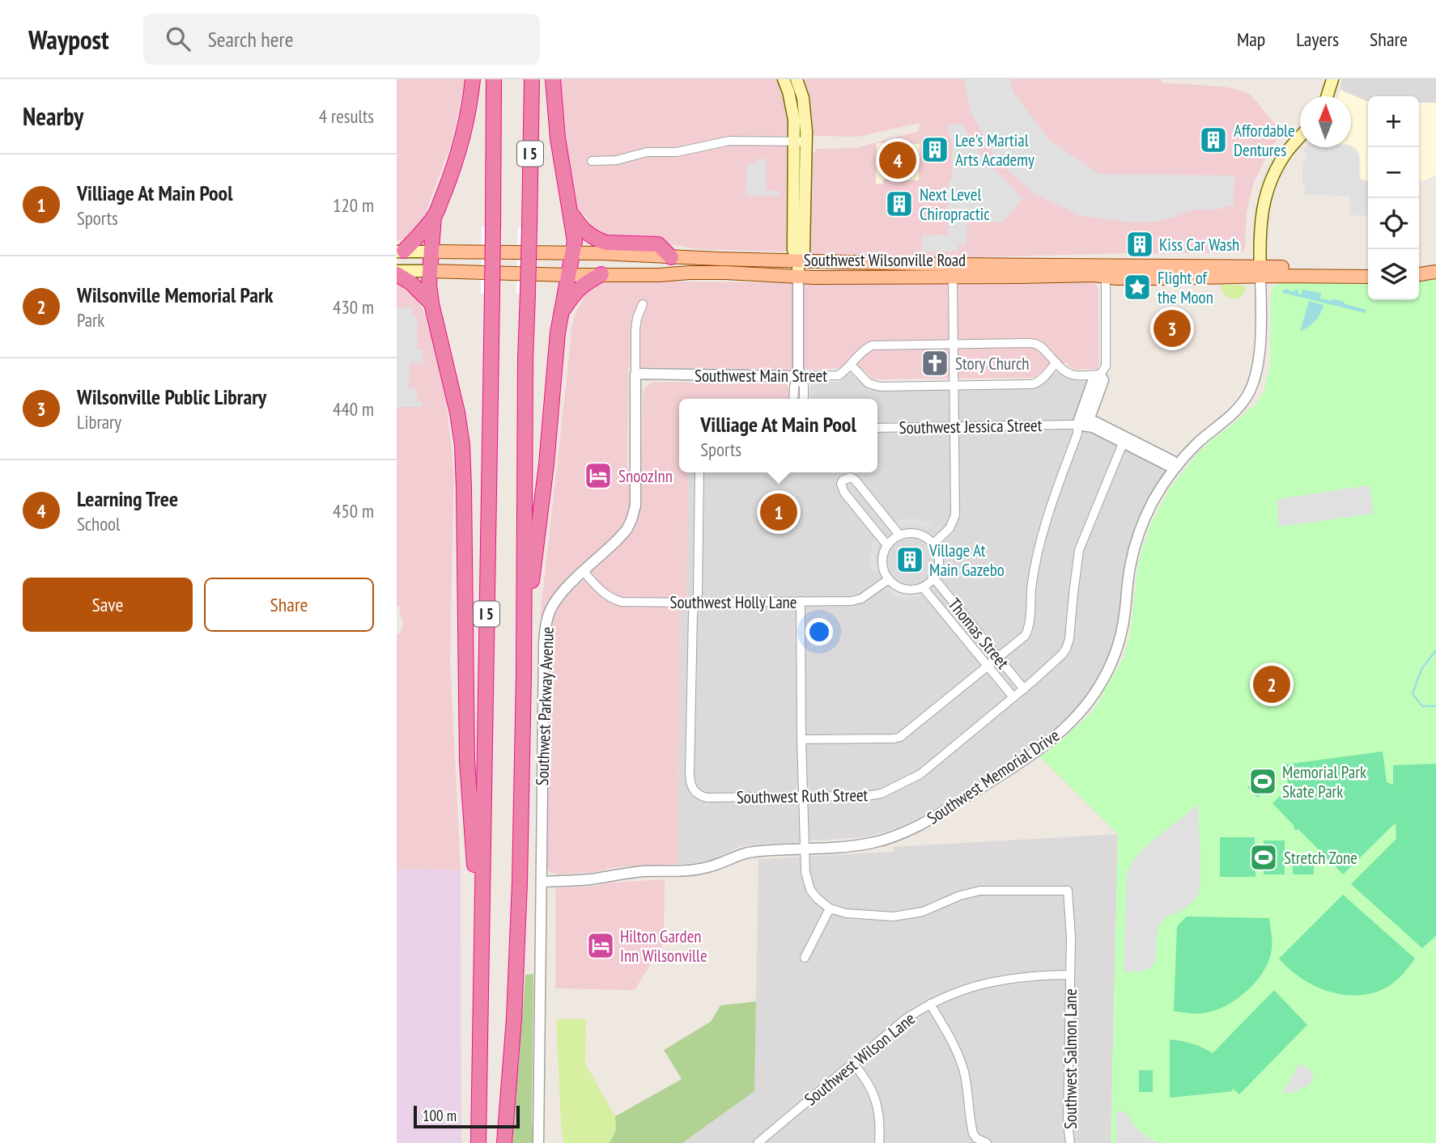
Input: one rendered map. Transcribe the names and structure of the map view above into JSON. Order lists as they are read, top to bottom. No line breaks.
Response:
{"streets":{"highway":["I 5"],"main road":["Southwest Wilsonville Road"],"street":["Southwest Main Street","Southwest Jessica Street","Southwest Holly Lane","Thomas Street","Southwest Parkway Avenue","Southwest Memorial Drive","Southwest Ruth Street","Southwest Wilson Lane","Southwest Salmon Lane"]},"crossings":[["I 5","Southwest Wilsonville Road"],["Southwest Wilsonville Road","Southwest Memorial Drive"],["Southwest Main Street","Southwest Parkway Avenue"],["Southwest Jessica Street","Southwest Memorial Drive"],["Southwest Jessica Street","Southwest Ruth Street"],["Southwest Holly Lane","Thomas Street"],["Southwest Holly Lane","Southwest Parkway Avenue"],["Southwest Holly Lane","Southwest Ruth Street"],["Thomas Street","Southwest Ruth Street"],["Southwest Parkway Avenue","Southwest Memorial Drive"],["Southwest Wilson Lane","Southwest Salmon Lane"]],"places":{"building":["Affordable Dentures","Lee's Martial Arts Academy","Next Level Chiropractic","Kiss Car Wash","Village At Main Gazebo"],"place":["Flight of the Moon"],"church":["Story Church"],"hotel":["SnoozInn","Hilton Garden Inn Wilsonville"],"sports":["Memorial Park Skate Park","Stretch Zone"]},"scale_bar":"100 m","north":"top","page":{"header":"Waypost","search":"Search here","nav":["Map","Layers","Share"],"heading":["Nearby","4 results"],"map_buttons":["+","−"],"pins":["4","3","1","2"],"list":[{"mark":"1","name":"Villiage At Main Pool","note":"Sports","value":"120 m"},{"mark":"2","name":"Wilsonville Memorial Park","note":"Park","value":"430 m"},{"mark":"3","name":"Wilsonville Public Library","note":"Library","value":"440 m"},{"mark":"4","name":"Learning Tree","note":"School","value":"450 m"}],"popup":["Villiage At Main Pool","Sports"],"buttons":["Save","Share"],"scale":"100 m"}}
